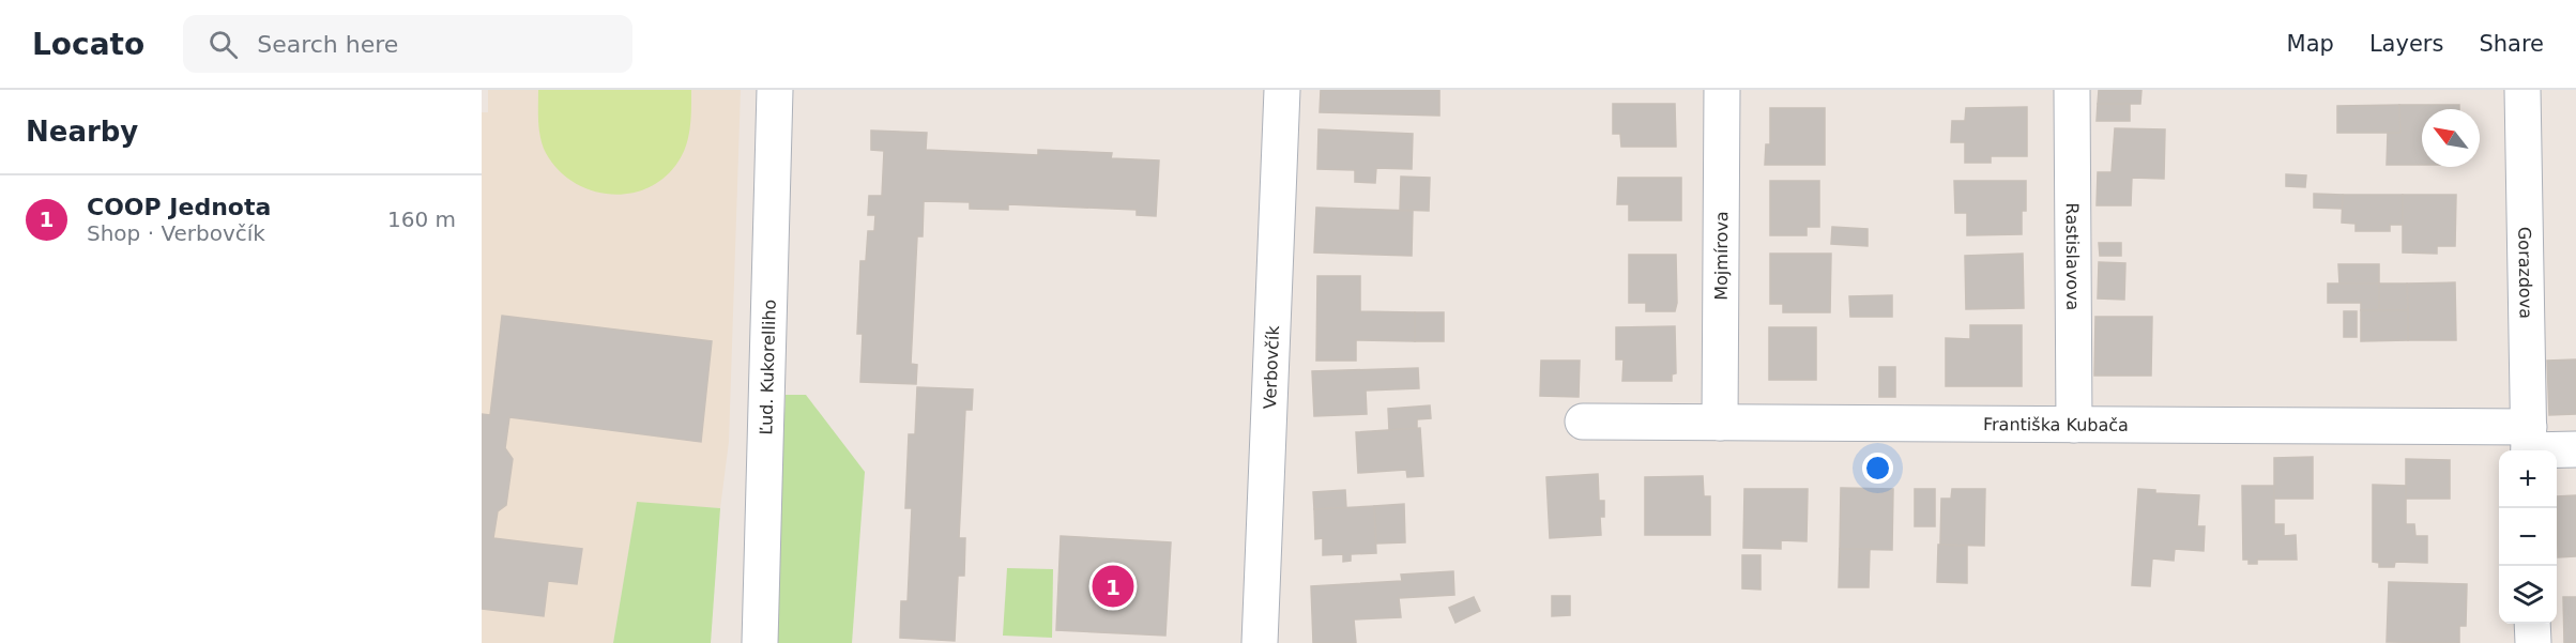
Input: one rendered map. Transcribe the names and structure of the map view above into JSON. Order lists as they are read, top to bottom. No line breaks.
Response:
{"streets":{"street":["Mojmírova","Rastislavova","Gorazdova","Ľud. Kukorelliho","Verbovčík","Františka Kubača"]},"crossings":[["Mojmírova","Františka Kubača"],["Rastislavova","Františka Kubača"],["Gorazdova","Františka Kubača"]],"north":"top left","page":{"header":"Locato","search":"Search here","nav":["Map","Layers","Share"],"heading":"Nearby","list":[{"mark":"1","name":"COOP Jednota","note":"Shop · Verbovčík","value":"160 m"}],"map_buttons":["+","−"],"pins":"1"}}
